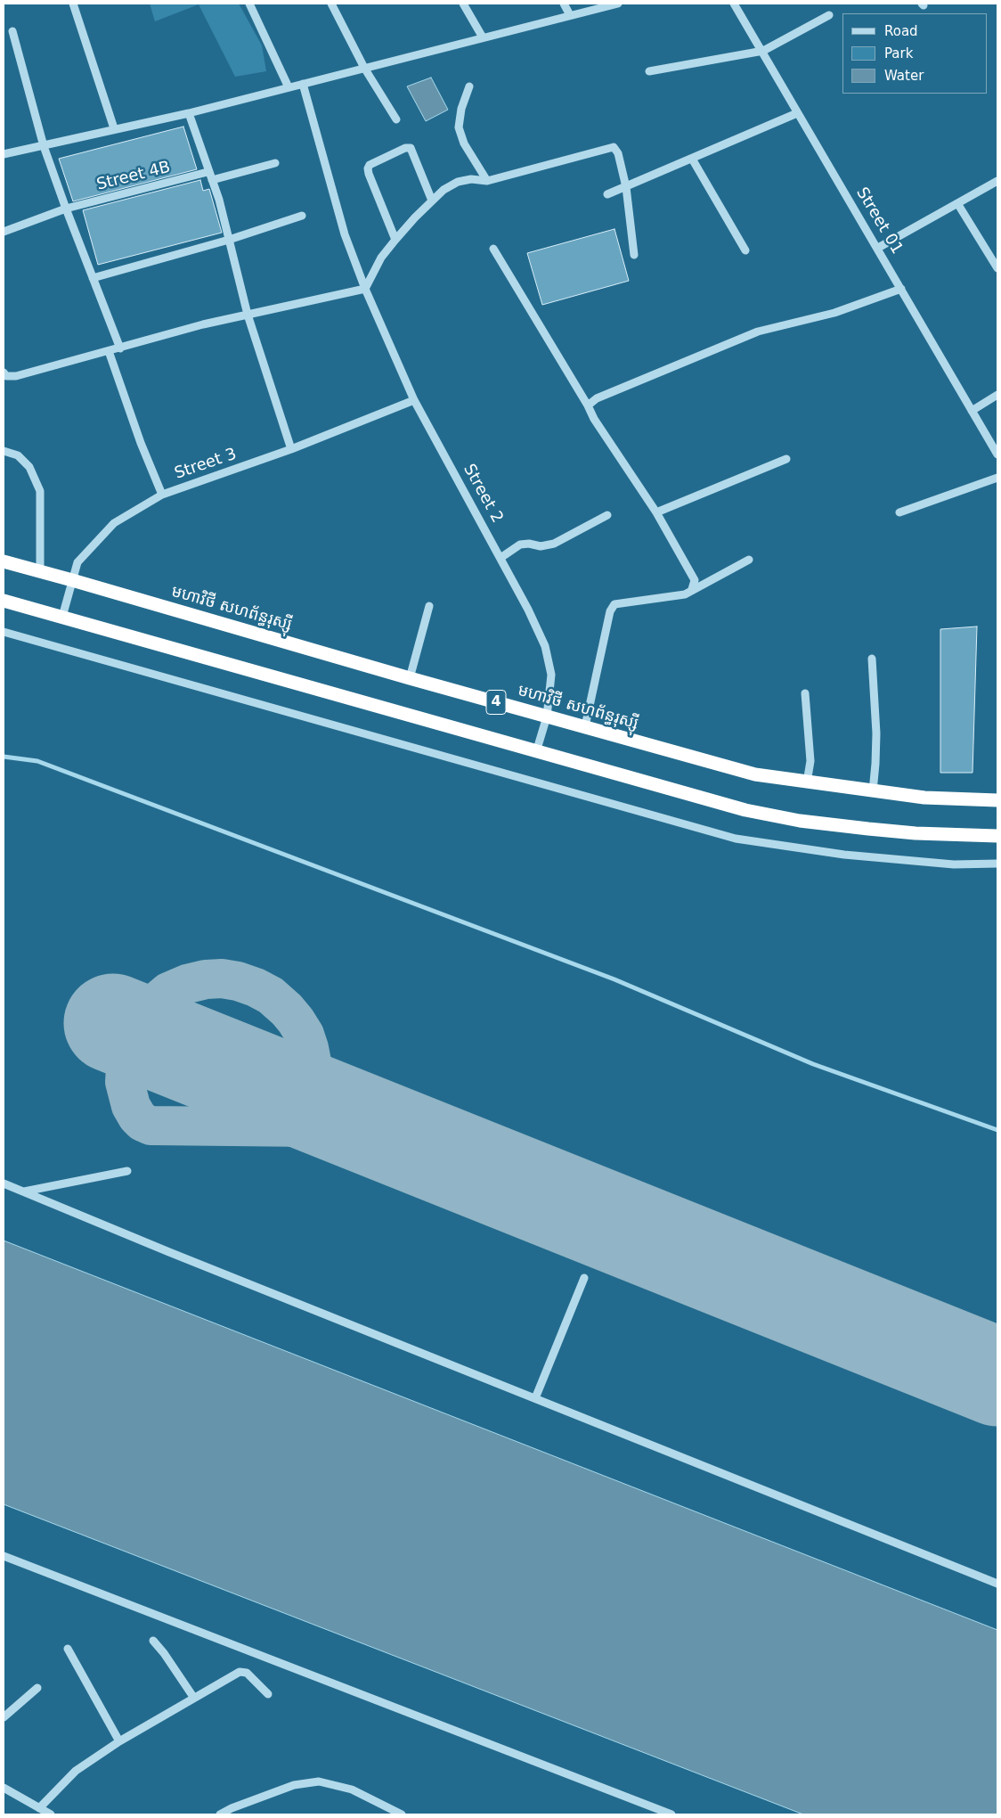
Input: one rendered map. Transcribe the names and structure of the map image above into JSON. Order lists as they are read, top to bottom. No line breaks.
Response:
{"streets":{"highway":["មហាវិថី សហព័ន្ធរុស្ស៊ី","4"],"street":["Street 4B","Street 01","Street 3","Street 2"]},"crossings":[["Street 3","Street 2"],["Street 3","មហាវិថី សហព័ន្ធរុស្ស៊ី"],["Street 3","4"],["Street 2","មហាវិថី សហព័ន្ធរុស្ស៊ី"],["Street 2","4"]],"legend":["Road","Park","Water"]}
